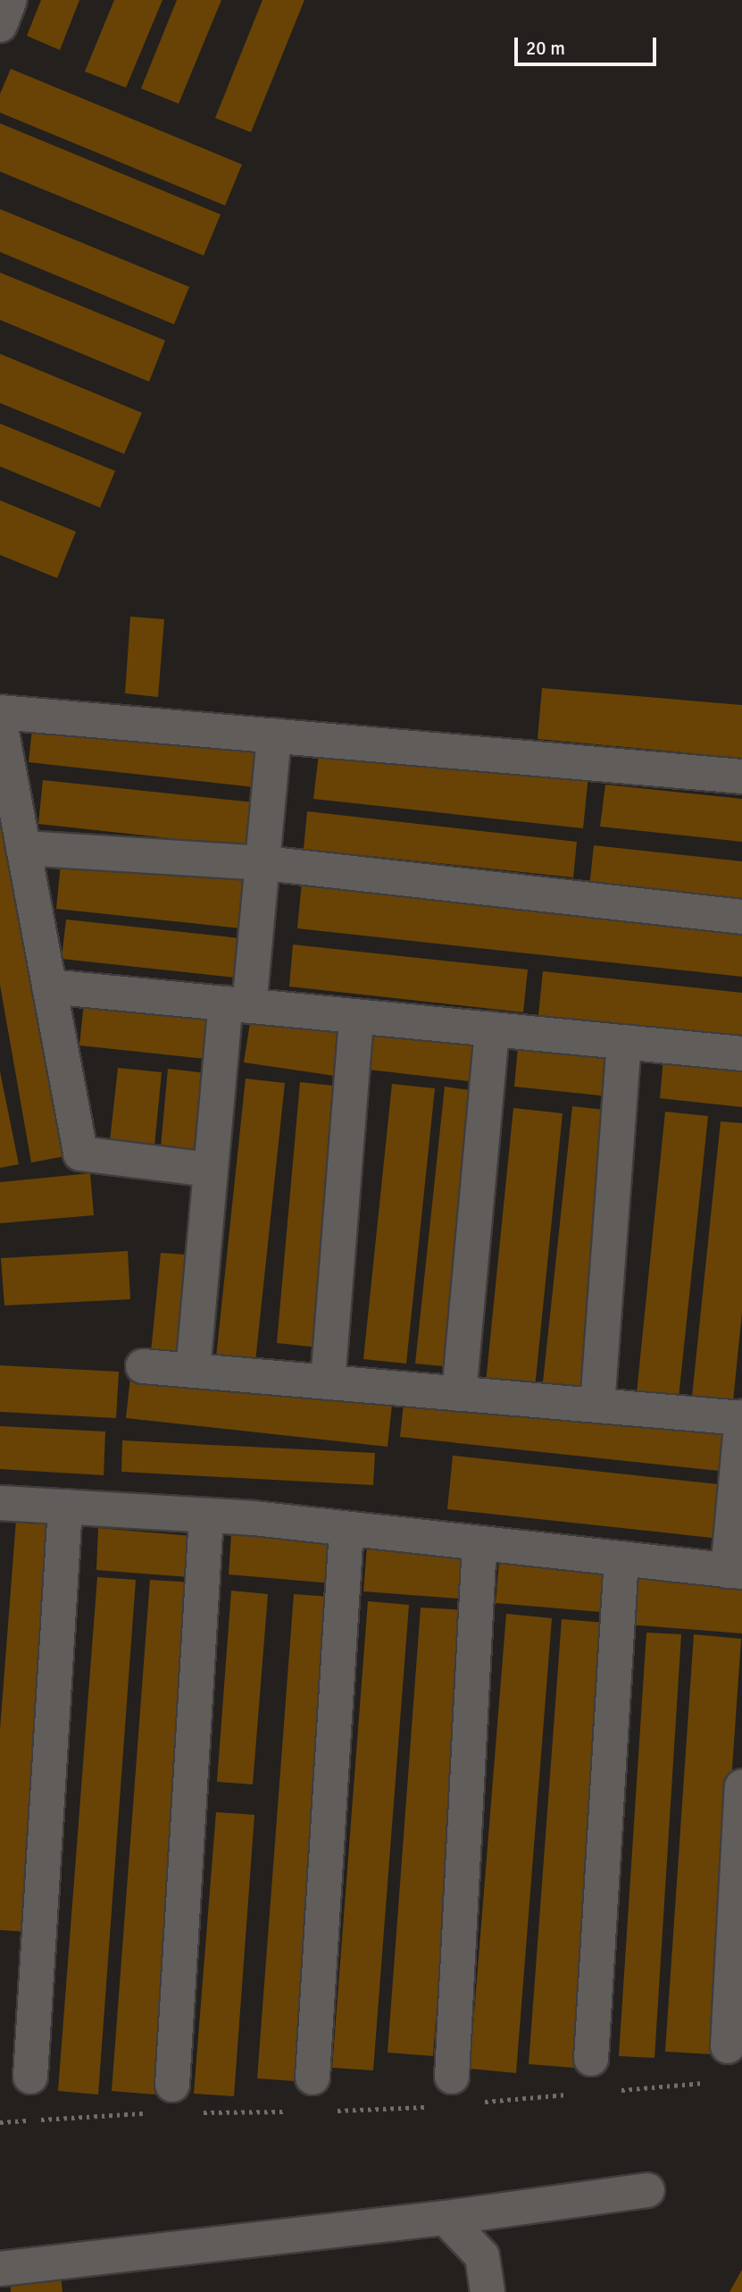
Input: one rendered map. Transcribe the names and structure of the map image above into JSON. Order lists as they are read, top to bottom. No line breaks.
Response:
{"scale_bar":"20 m"}
